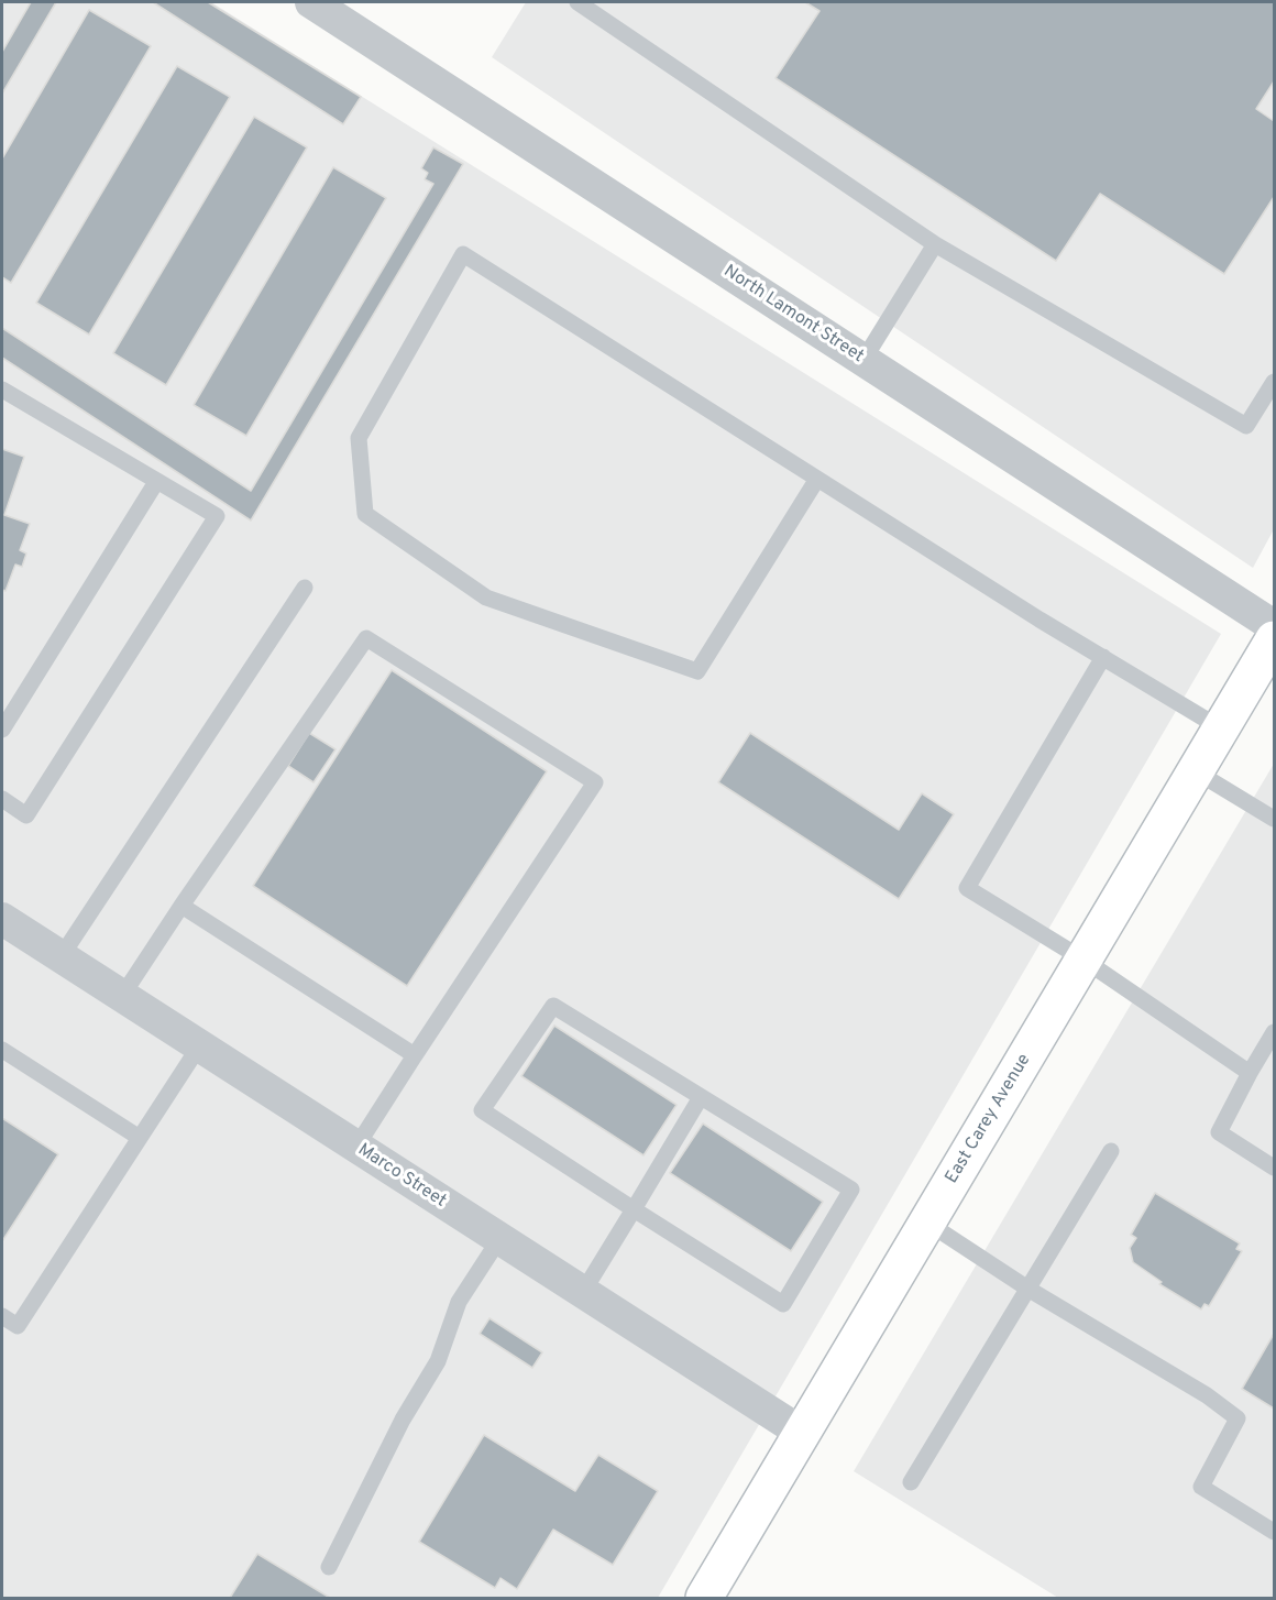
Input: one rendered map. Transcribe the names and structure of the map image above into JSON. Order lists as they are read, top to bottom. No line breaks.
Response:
{"streets":{"main road":["East Carey Avenue"],"street":["North Lamont Street","Marco Street"]},"crossings":[["East Carey Avenue","Marco Street"]]}
